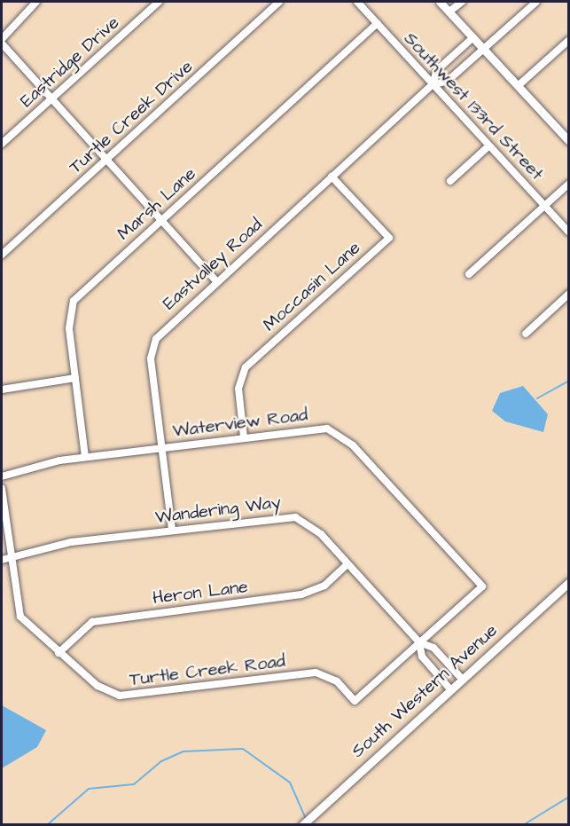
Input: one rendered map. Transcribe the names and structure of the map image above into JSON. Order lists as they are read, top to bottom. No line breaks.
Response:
{"streets":{"main road":["South Western Avenue"],"street":["Eastridge Drive","Southwest 133rd Street","Turtle Creek Drive","Marsh Lane","Eastvalley Road","Moccasin Lane","Waterview Road","Wandering Way","Heron Lane","Turtle Creek Road"]},"crossings":[["Southwest 133rd Street","Marsh Lane"],["Southwest 133rd Street","Eastvalley Road"],["Marsh Lane","Waterview Road"],["Eastvalley Road","Moccasin Lane"],["Eastvalley Road","Waterview Road"],["Eastvalley Road","Wandering Way"],["Moccasin Lane","Waterview Road"],["Waterview Road","Wandering Way"],["Waterview Road","Turtle Creek Road"],["Wandering Way","Heron Lane"],["Wandering Way","Turtle Creek Road"],["Wandering Way","South Western Avenue"],["Heron Lane","Turtle Creek Road"]]}
